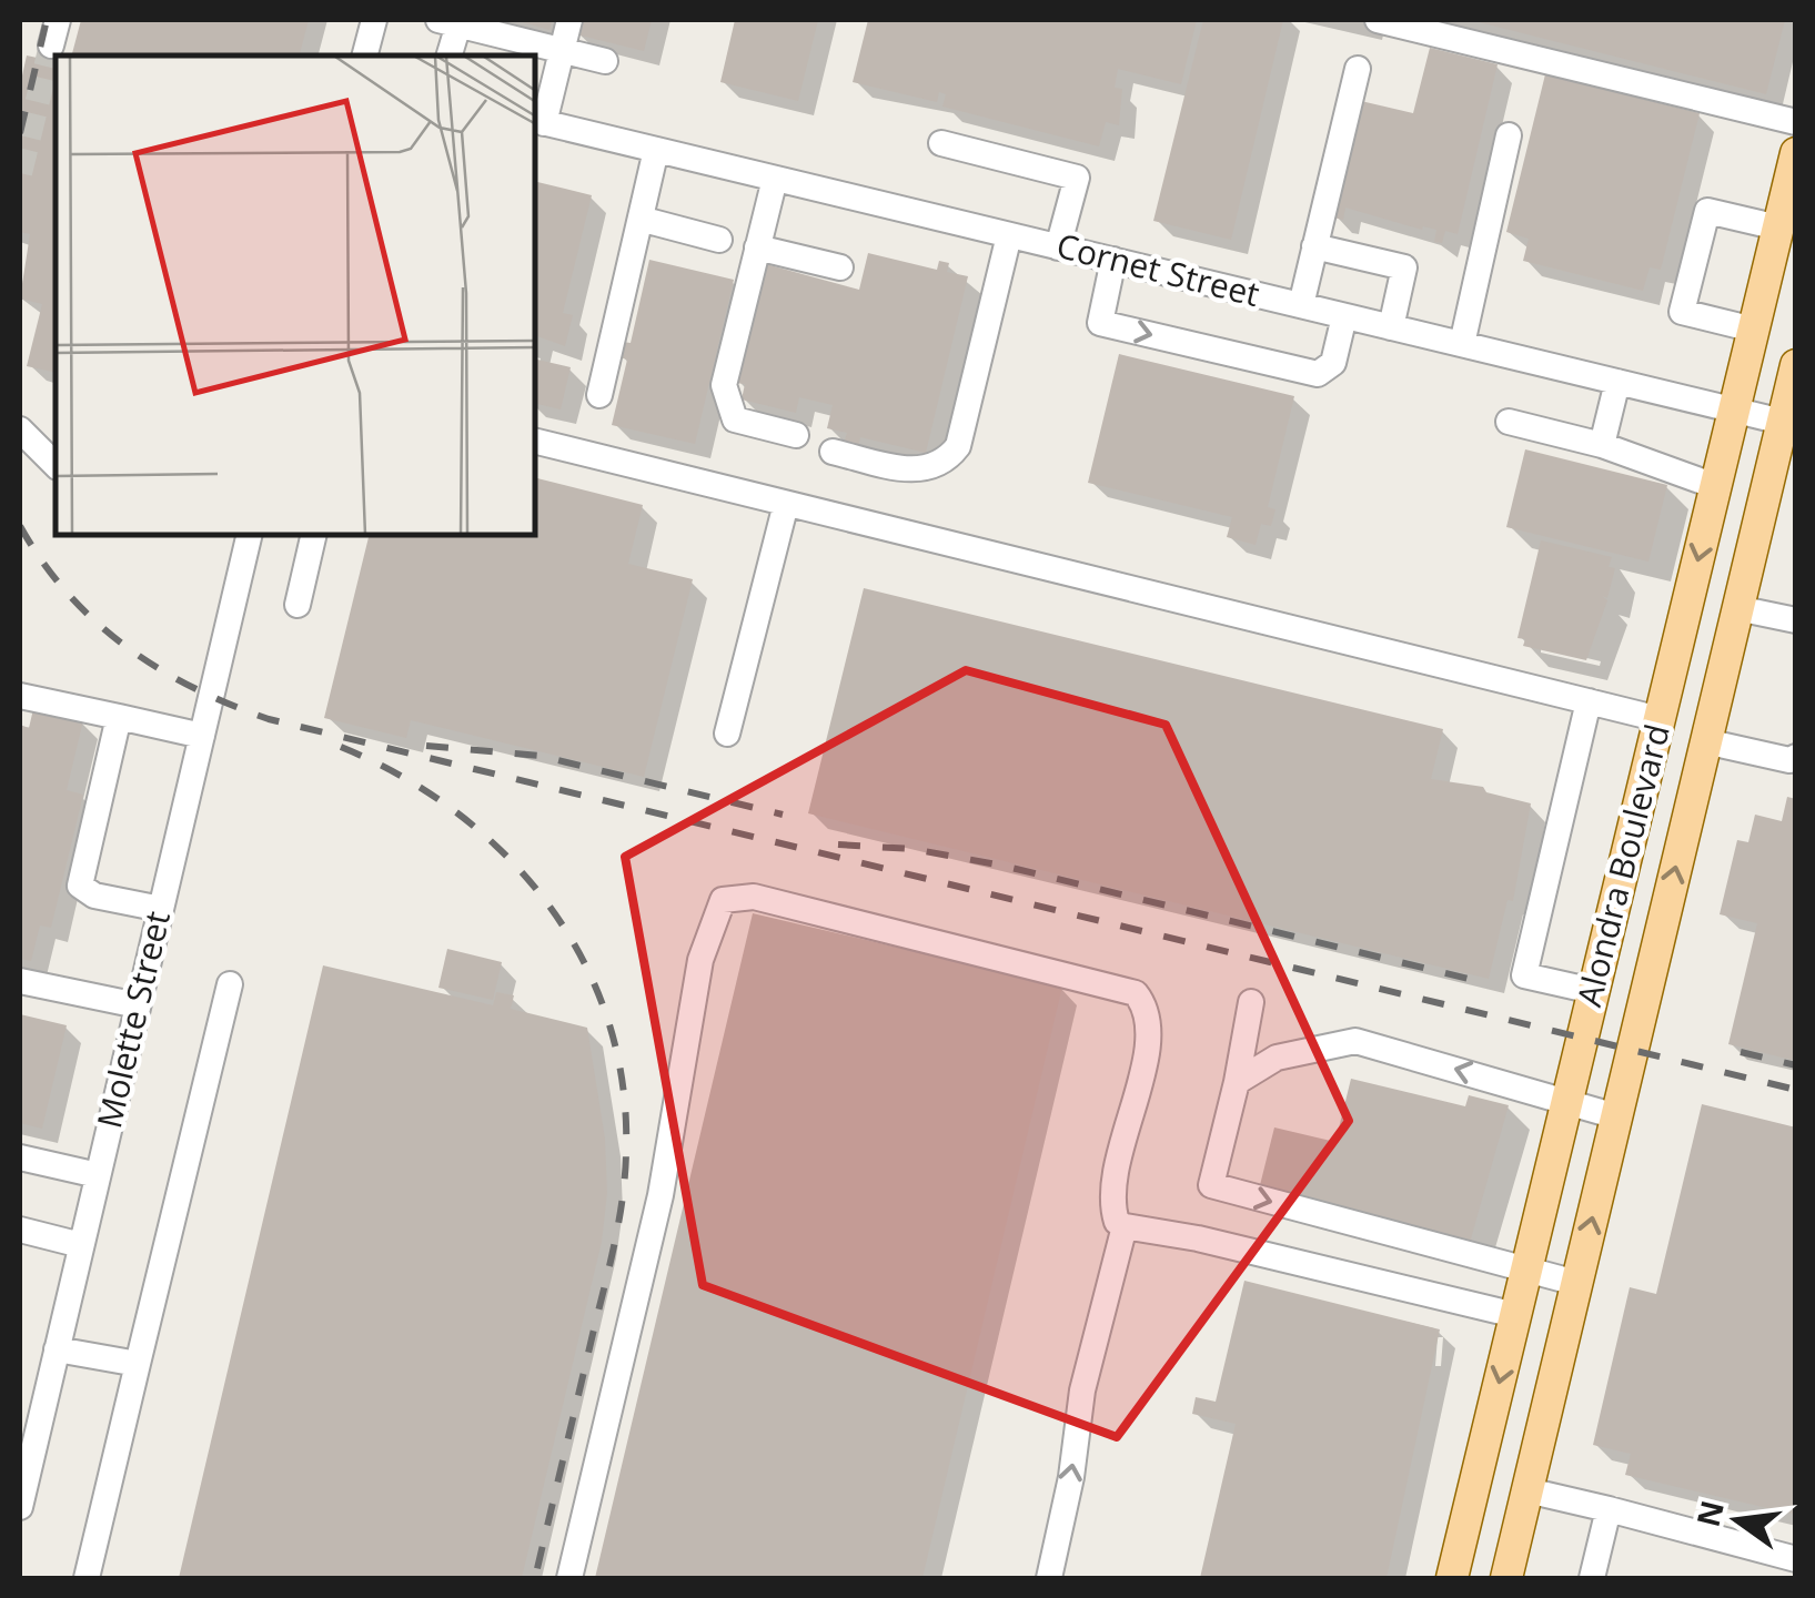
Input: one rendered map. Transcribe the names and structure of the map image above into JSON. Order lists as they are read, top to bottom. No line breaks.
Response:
{"streets":{"main road":["Alondra Boulevard"],"street":["Cornet Street","Molette Street"]},"crossings":[["Cornet Street","Alondra Boulevard"]],"north":"left"}
